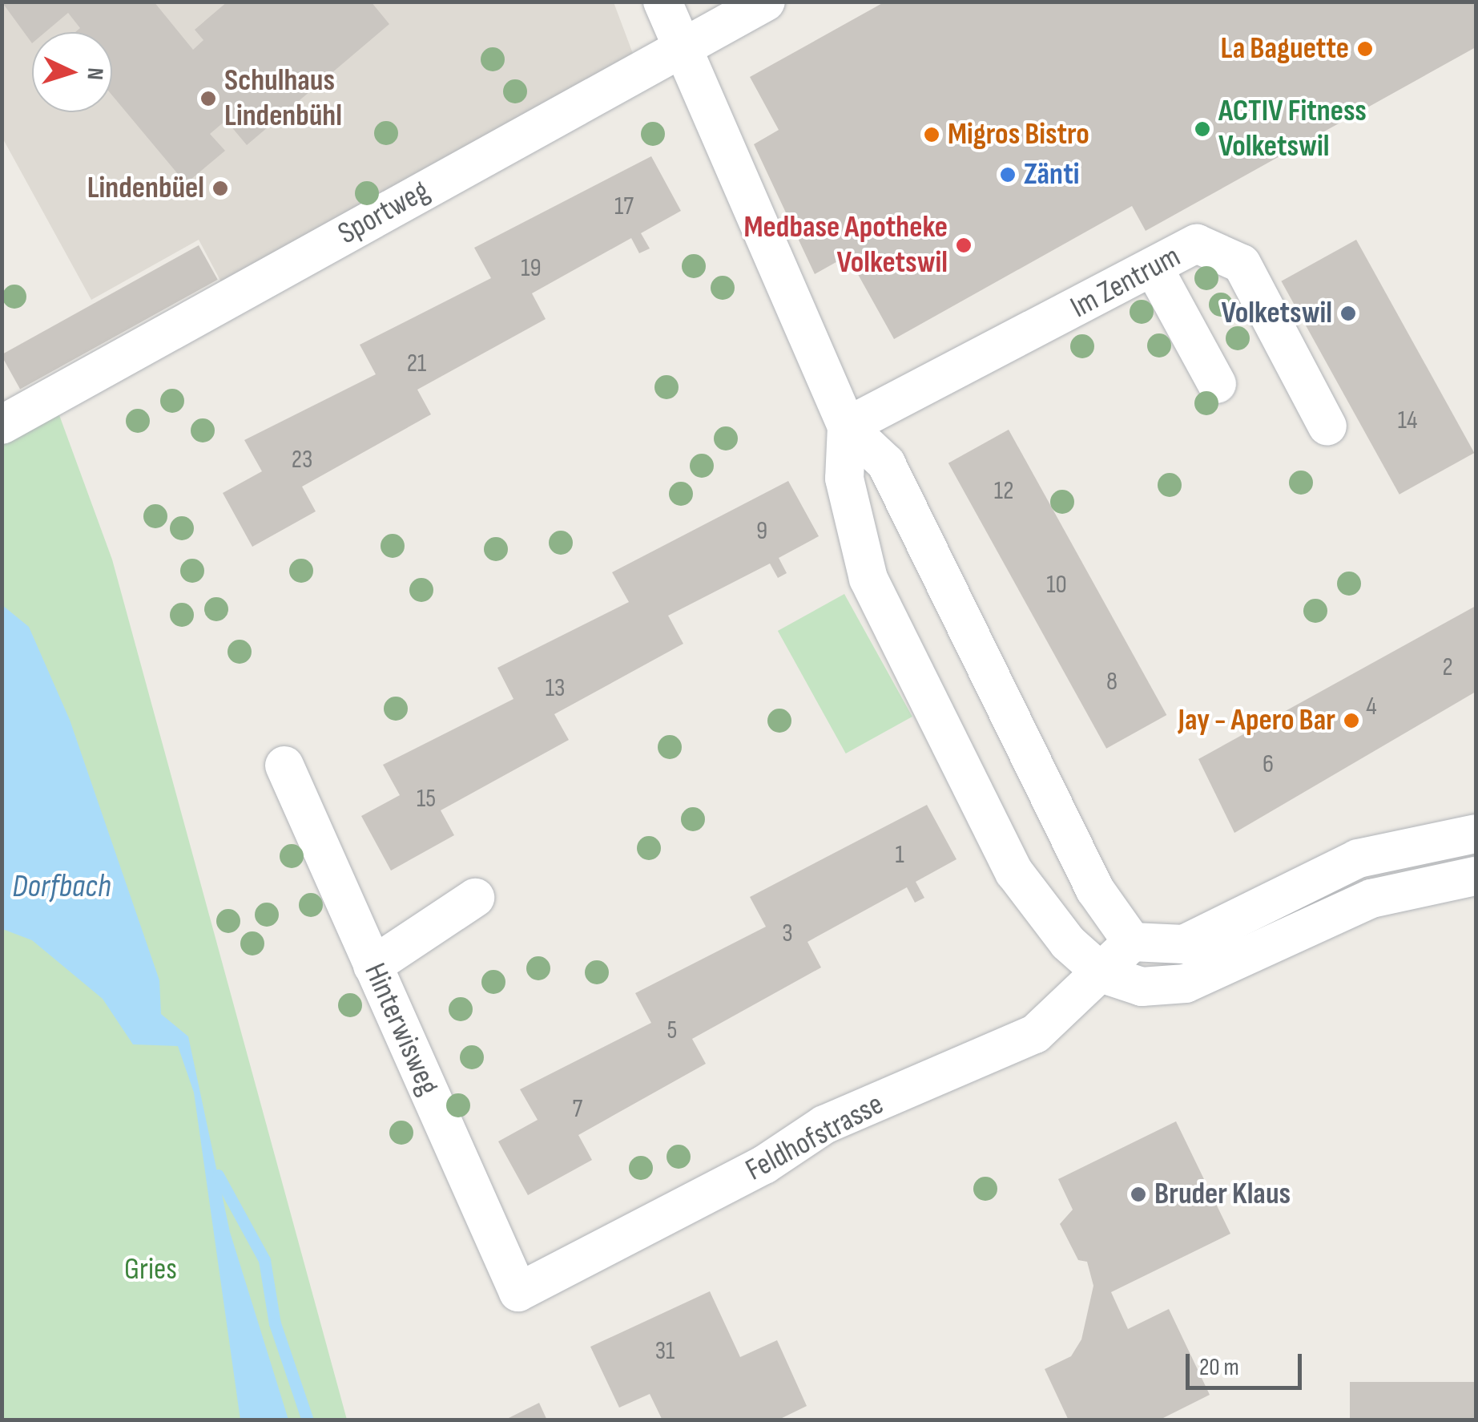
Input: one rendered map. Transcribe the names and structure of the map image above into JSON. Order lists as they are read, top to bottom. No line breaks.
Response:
{"streets":{"street":["Sportweg","Im Zentrum","Hinterwisweg","Feldhofstrasse"]},"crossings":[["Hinterwisweg","Feldhofstrasse"]],"water":["Dorfbach"],"parks":["Gries"],"places":["La Baguette","Schulhaus Lindenbühl","ACTIV Fitness Volketswil","Migros Bistro","Zänti","Lindenbüel","Medbase Apotheke Volketswil","Volketswil","Jay - Apero Bar","Bruder Klaus"],"house_numbers":["17","19","21","14","23","12","9","10","2","8","13","4","6","15","1","3","5","7","31"],"scale_bar":"20 m","north":"right"}
